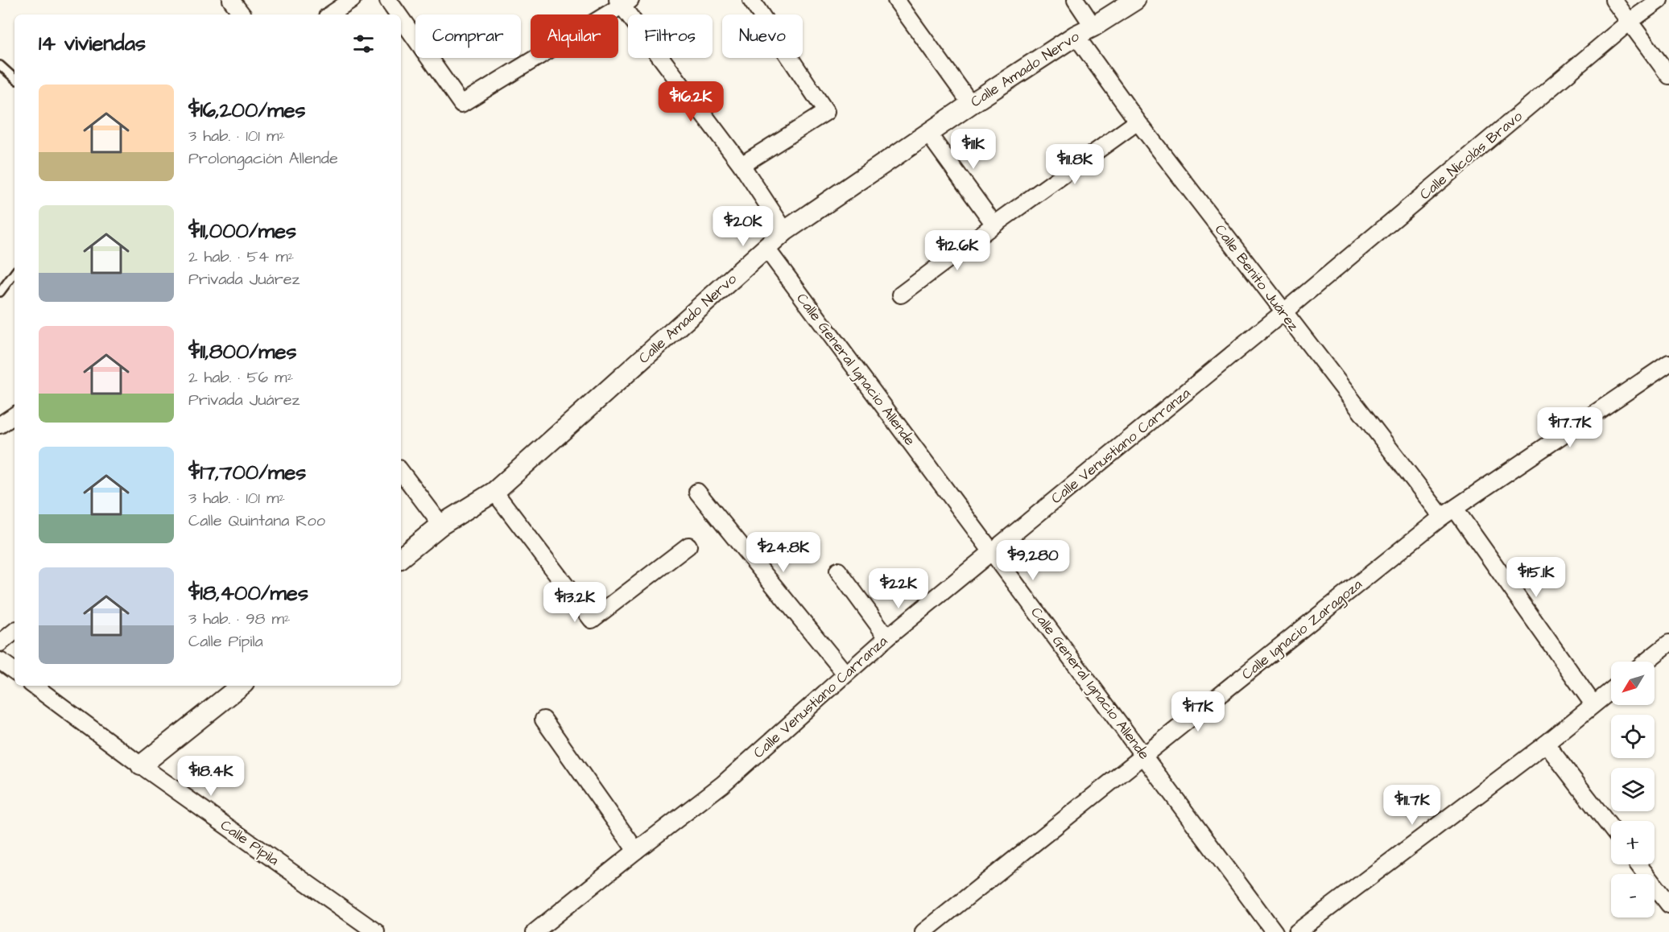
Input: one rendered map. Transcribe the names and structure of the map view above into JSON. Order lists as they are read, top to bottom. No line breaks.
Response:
{"streets":{"street":["Calle Amado Nervo","Calle Nicolás Bravo","Calle Benito Juárez","Calle General Ignacio Allende","Calle Venustiano Carranza","Calle Ignacio Zaragoza","Calle Pípila"]},"crossings":[["Calle Amado Nervo","Calle Benito Juárez"],["Calle Amado Nervo","Calle General Ignacio Allende"],["Calle Nicolás Bravo","Calle Benito Juárez"],["Calle Nicolás Bravo","Calle Venustiano Carranza"],["Calle Benito Juárez","Calle Venustiano Carranza"],["Calle Benito Juárez","Calle Ignacio Zaragoza"],["Calle General Ignacio Allende","Calle Venustiano Carranza"],["Calle General Ignacio Allende","Calle Ignacio Zaragoza"]],"north":"bottom left","page":{"chip":["Comprar","Alquilar","Filtros","Nuevo"],"heading":"14 viviendas","list":[{"name":"$16,200/mes","note":"3 hab. · 101 m² · Prolongación Allende"},{"name":"$11,000/mes","note":"2 hab. · 54 m² · Privada Juárez"},{"name":"$11,800/mes","note":"2 hab. · 56 m² · Privada Juárez"},{"name":"$17,700/mes","note":"3 hab. · 101 m² · Calle Quintana Roo"},{"name":"$18,400/mes","note":"3 hab. · 98 m² · Calle Pípila"}],"price":["$16.2K","$11K","$11.8K","$20K","$12.6K","$17.7K","$24.8K","$9,280","$15.1K","$22K","$13.2K","$17K","$18.4K","$11.7K"],"map_buttons":["+","−"]}}
